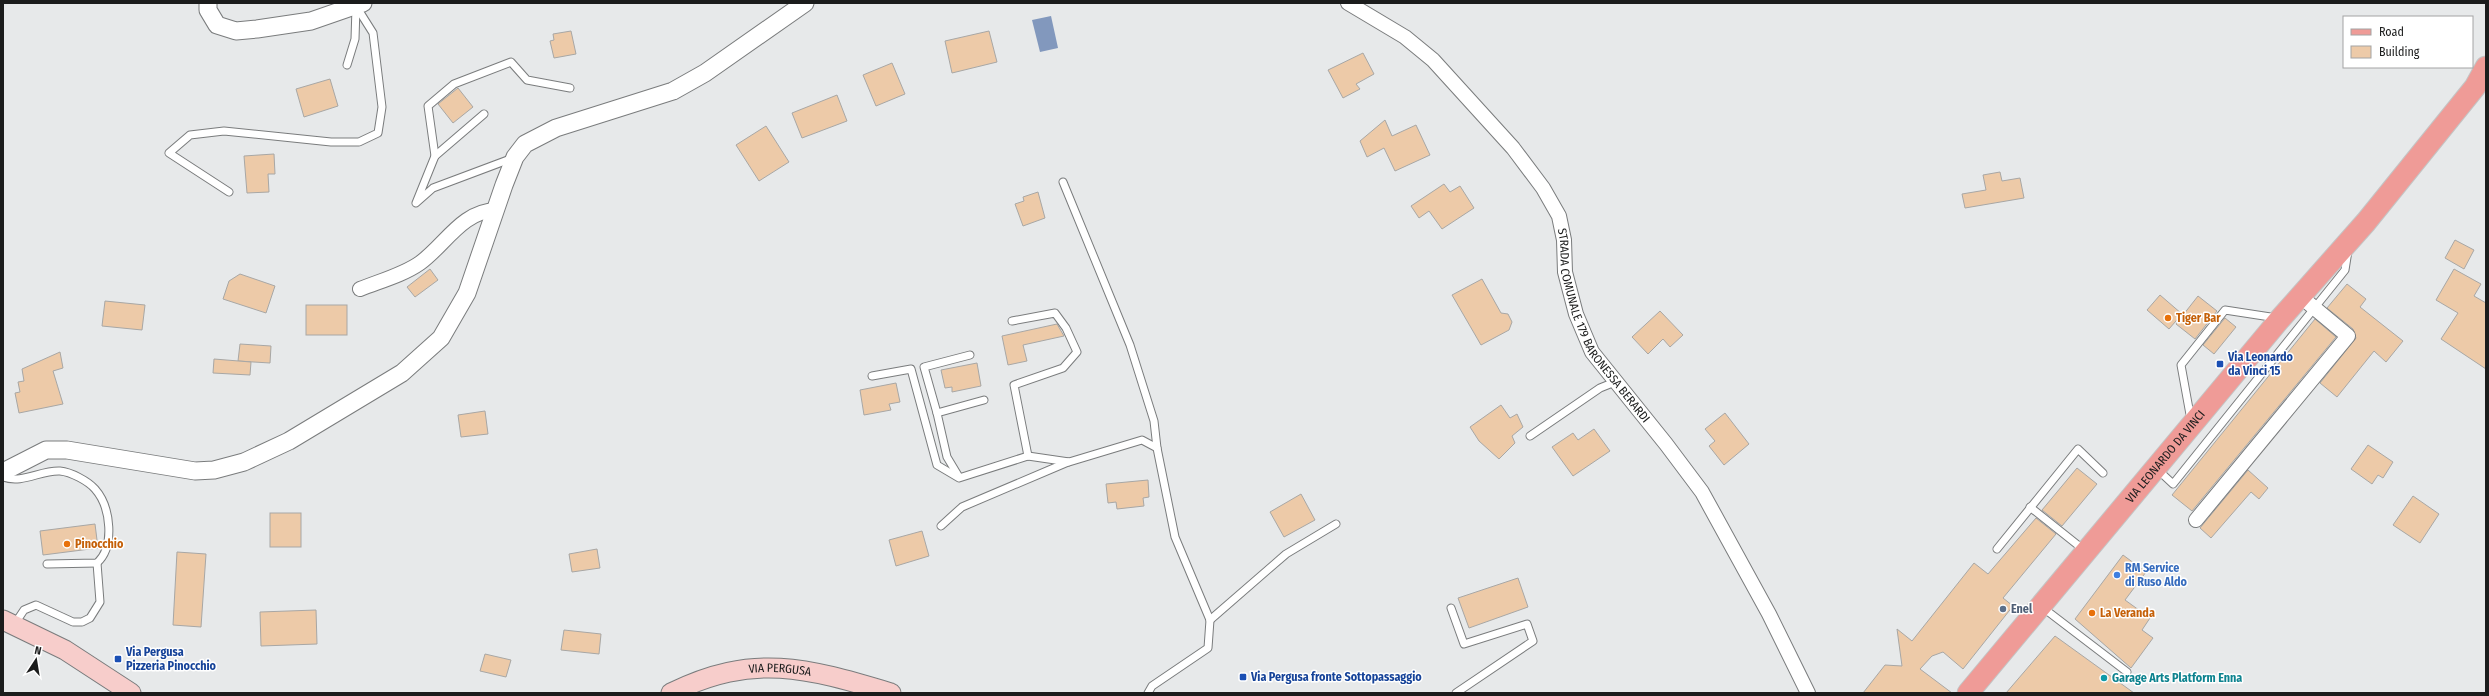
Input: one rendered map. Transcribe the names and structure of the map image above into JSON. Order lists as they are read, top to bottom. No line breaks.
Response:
{"streets":{"main road":["VIA LEONARDO DA VINCI","VIA PERGUSA"],"street":["STRADA COMUNALE 179 BARONESSA BERARDI"]},"places":{"other":["Tiger Bar","Pinocchio","RM Service di Ruso Aldo","Enel","La Veranda","Garage Arts Platform Enna"],"transit":["Via Leonardo da Vinci 15","Via Pergusa Pizzeria Pinocchio","Via Pergusa fronte Sottopassaggio"]},"legend":["Road","Building"],"north":"top"}
